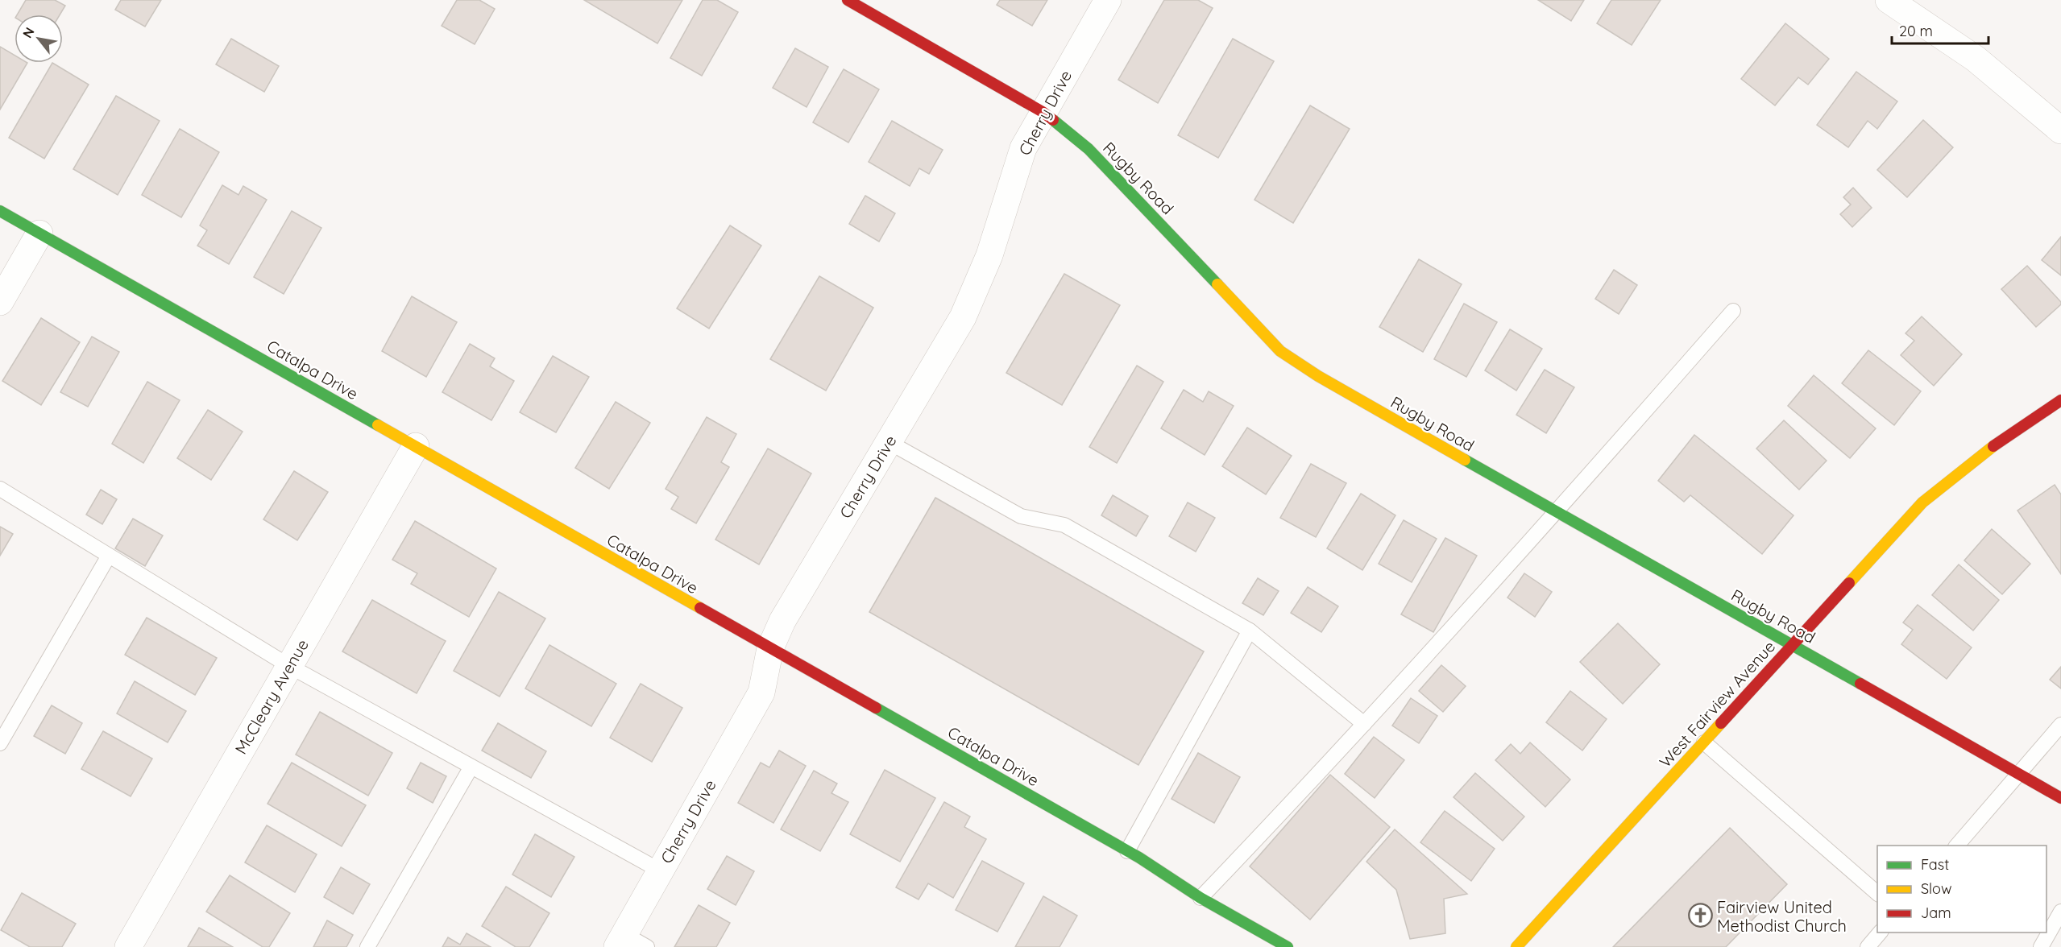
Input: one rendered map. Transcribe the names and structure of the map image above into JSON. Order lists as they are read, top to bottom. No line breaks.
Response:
{"streets":{"street":["Cherry Drive","Rugby Road","Catalpa Drive","McCleary Avenue","West Fairview Avenue"]},"crossings":[["Cherry Drive","Rugby Road"],["Cherry Drive","Catalpa Drive"],["Rugby Road","West Fairview Avenue"],["Catalpa Drive","McCleary Avenue"]],"places":{"church":["Fairview United Methodist Church"]},"legend":["Fast","Slow","Jam"],"scale_bar":"20 m","north":"top left"}
